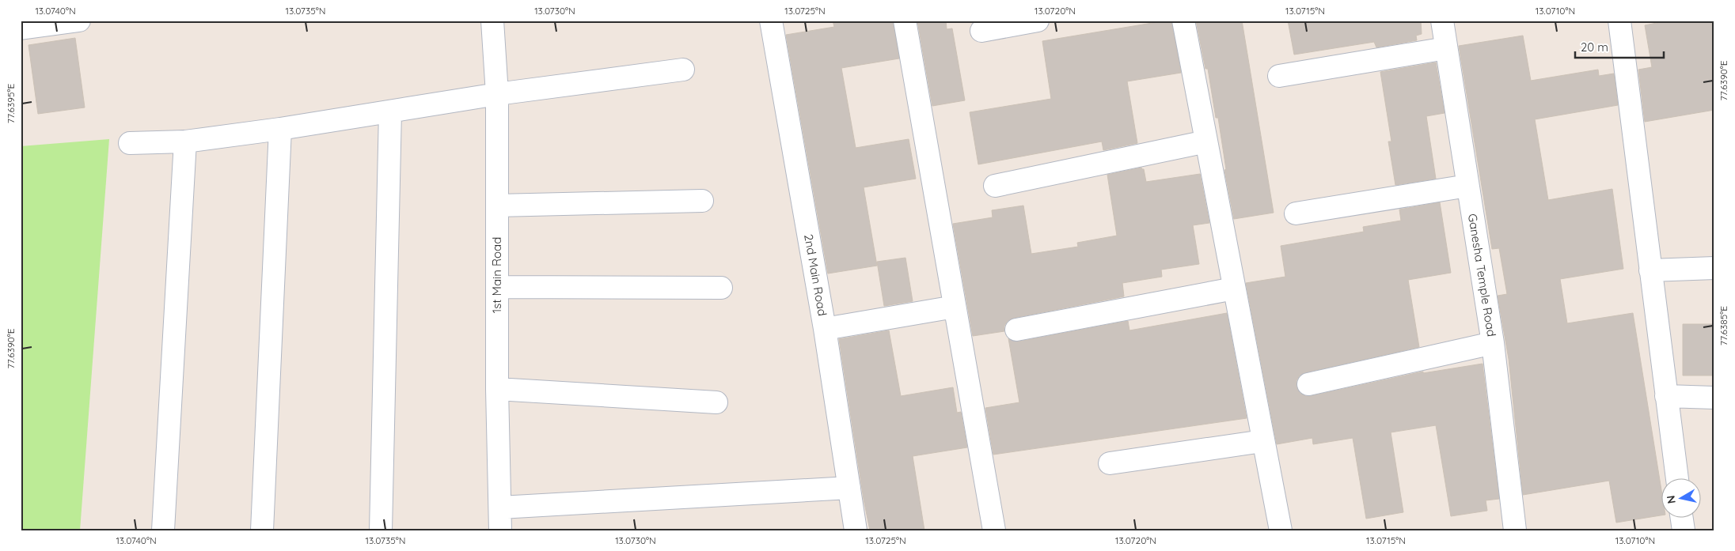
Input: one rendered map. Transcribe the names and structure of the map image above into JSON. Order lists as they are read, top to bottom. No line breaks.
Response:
{"streets":{"street":["1st Main Road","2nd Main Road","Ganesha Temple Road"]},"scale_bar":"20 m","north":"left","coordinates":["13.0740°N","13.0735°N","13.0730°N","13.0725°N","13.0720°N","13.0715°N","13.0710°N","77.6390°E","77.6395°E","77.6385°E"]}
